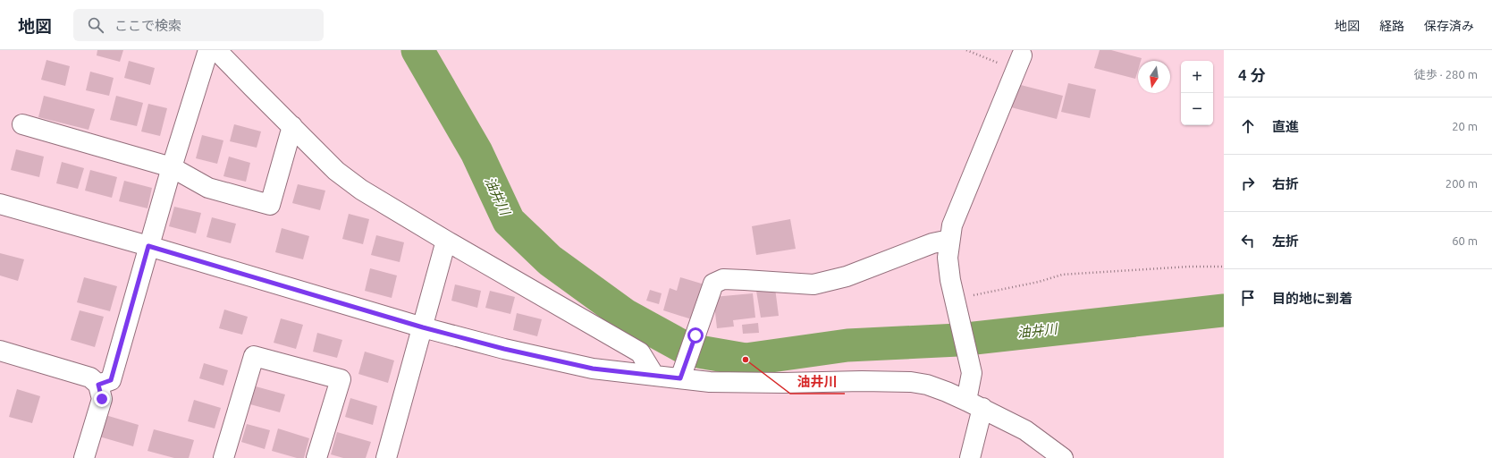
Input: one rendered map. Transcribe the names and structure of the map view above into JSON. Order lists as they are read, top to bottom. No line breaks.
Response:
{"water":["油井川"],"places":["油井川"],"north":"bottom","page":{"header":"地図","search":"ここで検索","nav":["地図","経路","保存済み"],"heading":["4 分","徒歩 · 280 m"],"map_buttons":["+","−"],"list":[["直進","20 m"],["右折","200 m"],["左折","60 m"],"目的地に到着"]}}
